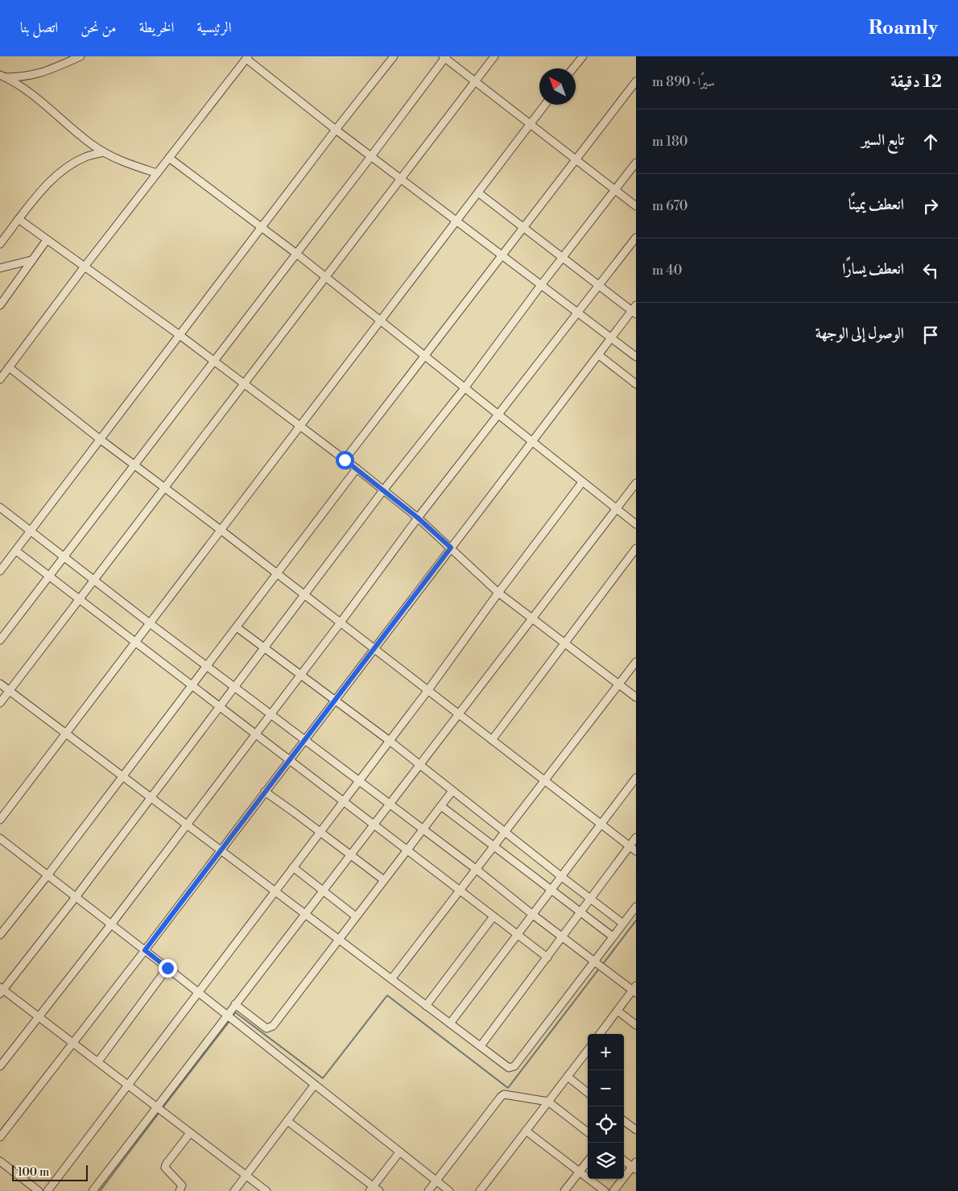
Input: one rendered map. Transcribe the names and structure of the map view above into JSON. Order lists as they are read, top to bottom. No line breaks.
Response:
{"scale_bar":"100 m","north":"top left","page":{"header":"Roamly","nav":["الرئيسية","الخريطة","من نحن","اتصل بنا"],"heading":["12 دقيقة","سيرًا · 890 m"],"list":[["تابع السير","180 m"],["انعطف يمينًا","670 m"],["انعطف يسارًا","40 m"],"الوصول إلى الوجهة"],"map_buttons":["+","−"],"scale":"100 m"}}
